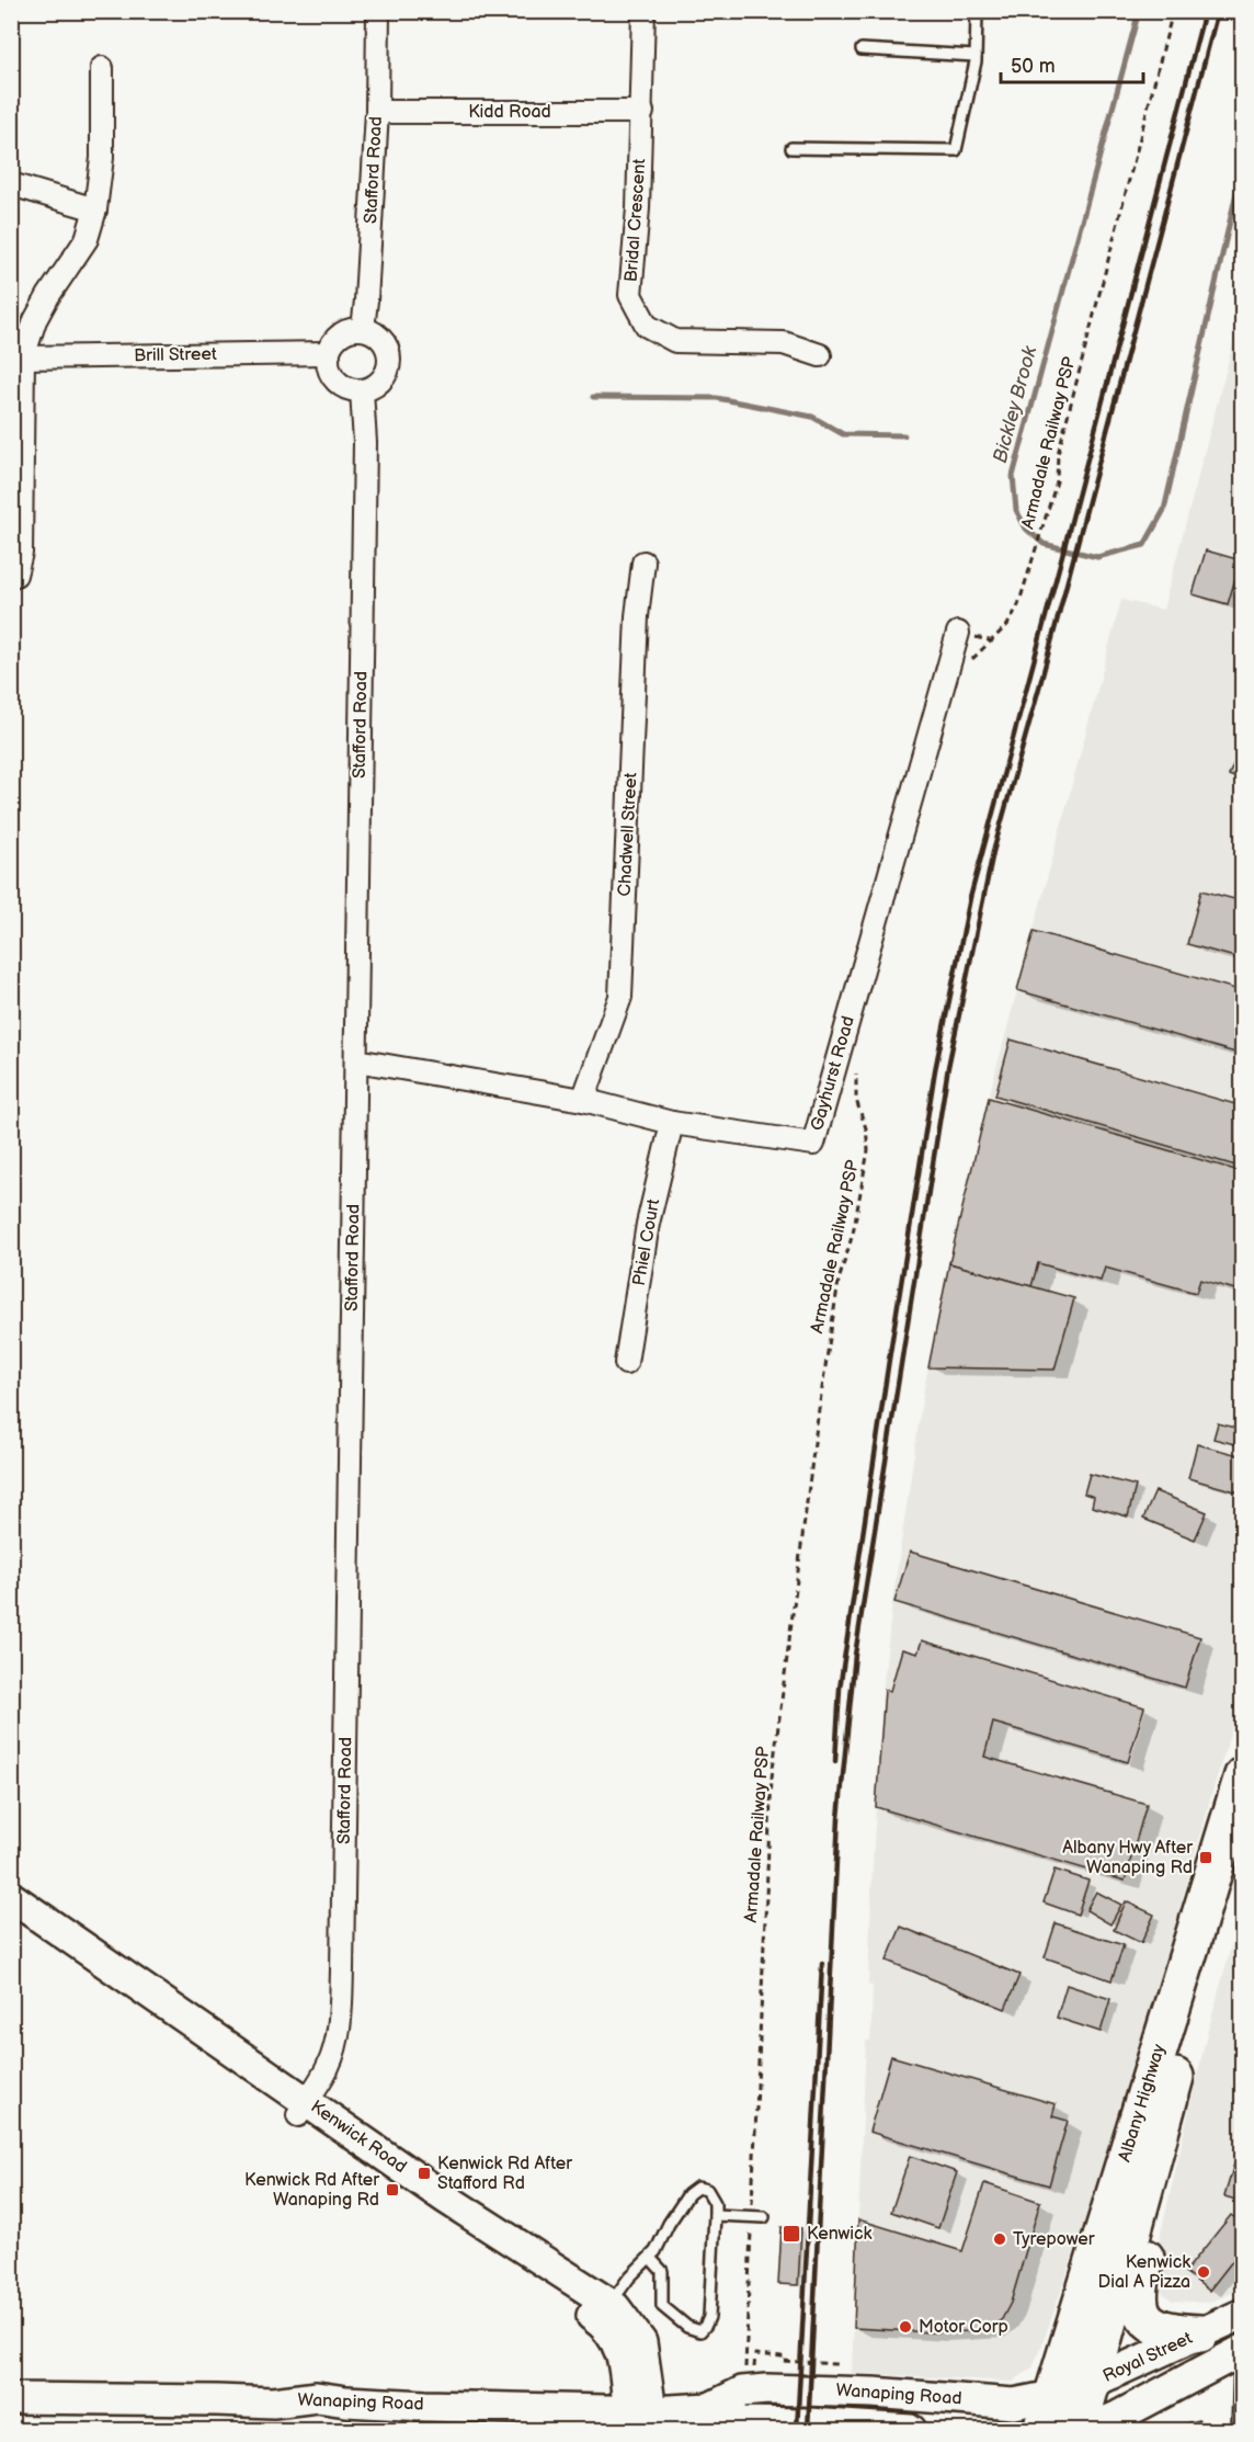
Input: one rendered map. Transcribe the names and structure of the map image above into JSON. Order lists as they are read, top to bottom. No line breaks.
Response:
{"streets":{"highway":["Albany Highway"],"main road":["Kenwick Road","Royal Street","Wanaping Road"],"street":["Kidd Road","Stafford Road","Bridal Crescent","Brill Street","Chadwell Street","Gayhurst Road","Phiel Court"],"path":["Armadale Railway PSP"]},"crossings":[["Kidd Road","Stafford Road"],["Kidd Road","Bridal Crescent"],["Stafford Road","Brill Street"],["Stafford Road","Gayhurst Road"],["Stafford Road","Kenwick Road"],["Chadwell Street","Gayhurst Road"],["Gayhurst Road","Phiel Court"],["Albany Highway","Royal Street"],["Albany Highway","Wanaping Road"],["Kenwick Road","Wanaping Road"],["Royal Street","Wanaping Road"]],"water":["Bickley Brook"],"places":{"transit":["Albany Hwy After Wanaping Rd","Kenwick Rd After Stafford Rd","Kenwick Rd After Wanaping Rd","Kenwick"],"other":["Tyrepower","Kenwick Dial A Pizza","Motor Corp"]},"scale_bar":"50 m"}
